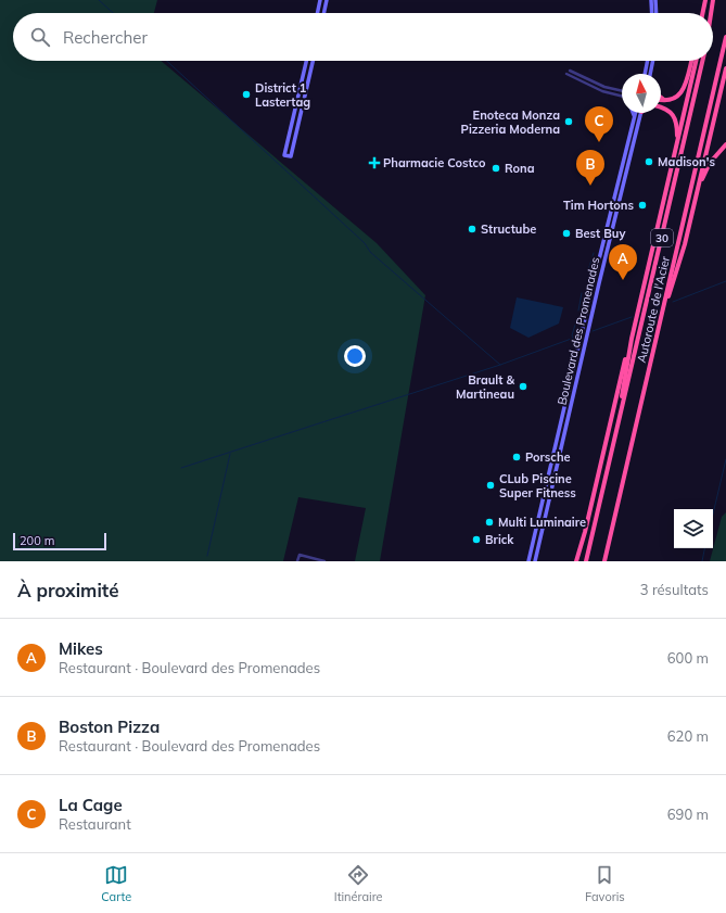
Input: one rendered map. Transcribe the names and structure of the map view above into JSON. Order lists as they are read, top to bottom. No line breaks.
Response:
{"streets":{"highway":["30","Autoroute de l'Acier"],"street":["Boulevard des Promenades"]},"places":{"other":["District 1 Lastertag","Enoteca Monza Pizzeria Moderna","Madison's","Rona","Tim Hortons","Structube","Best Buy","Brault & Martineau","Porsche","CLub Piscine Super Fitness","Multi Luminaire","Brick"],"health":["Pharmacie Costco"]},"scale_bar":"200 m","north":"top","page":{"search":"Rechercher","pins":["C","B","A"],"scale":"200 m","heading":["À proximité","3 résultats"],"list":[{"mark":"A","name":"Mikes","note":"Restaurant · Boulevard des Promenades","value":"600 m"},{"mark":"B","name":"Boston Pizza","note":"Restaurant · Boulevard des Promenades","value":"620 m"},{"mark":"C","name":"La Cage","note":"Restaurant","value":"690 m"}],"nav":["Carte","Itinéraire","Favoris"]}}
